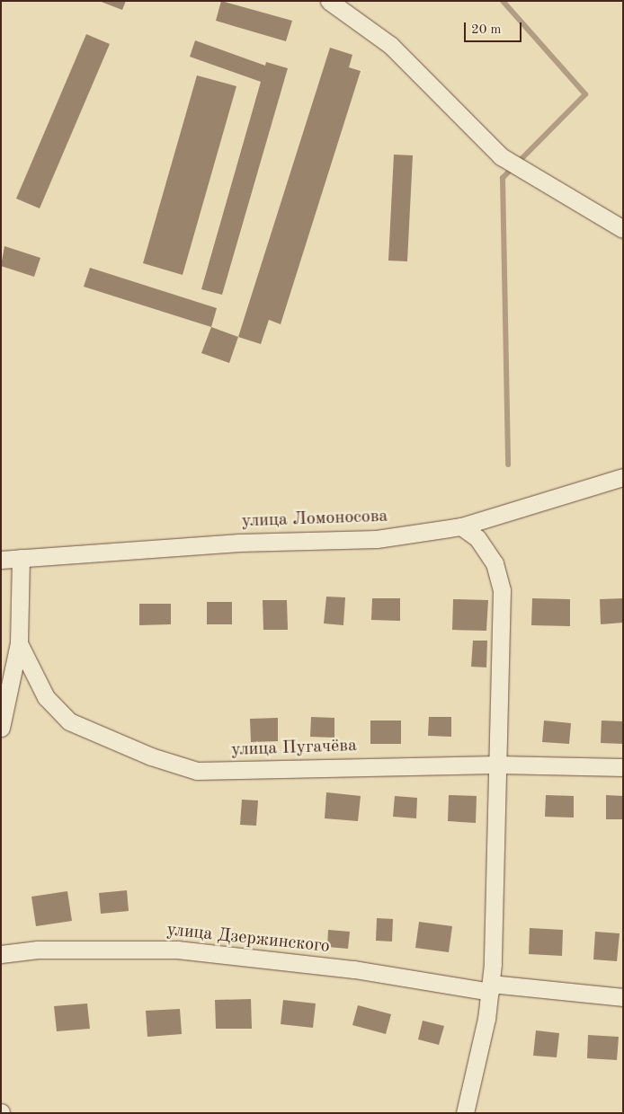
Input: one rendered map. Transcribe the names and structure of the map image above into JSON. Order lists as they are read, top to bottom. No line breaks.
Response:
{"streets":{"street":["улица Ломоносова","улица Пугачёва","улица Дзержинского"]},"scale_bar":"20 m"}
